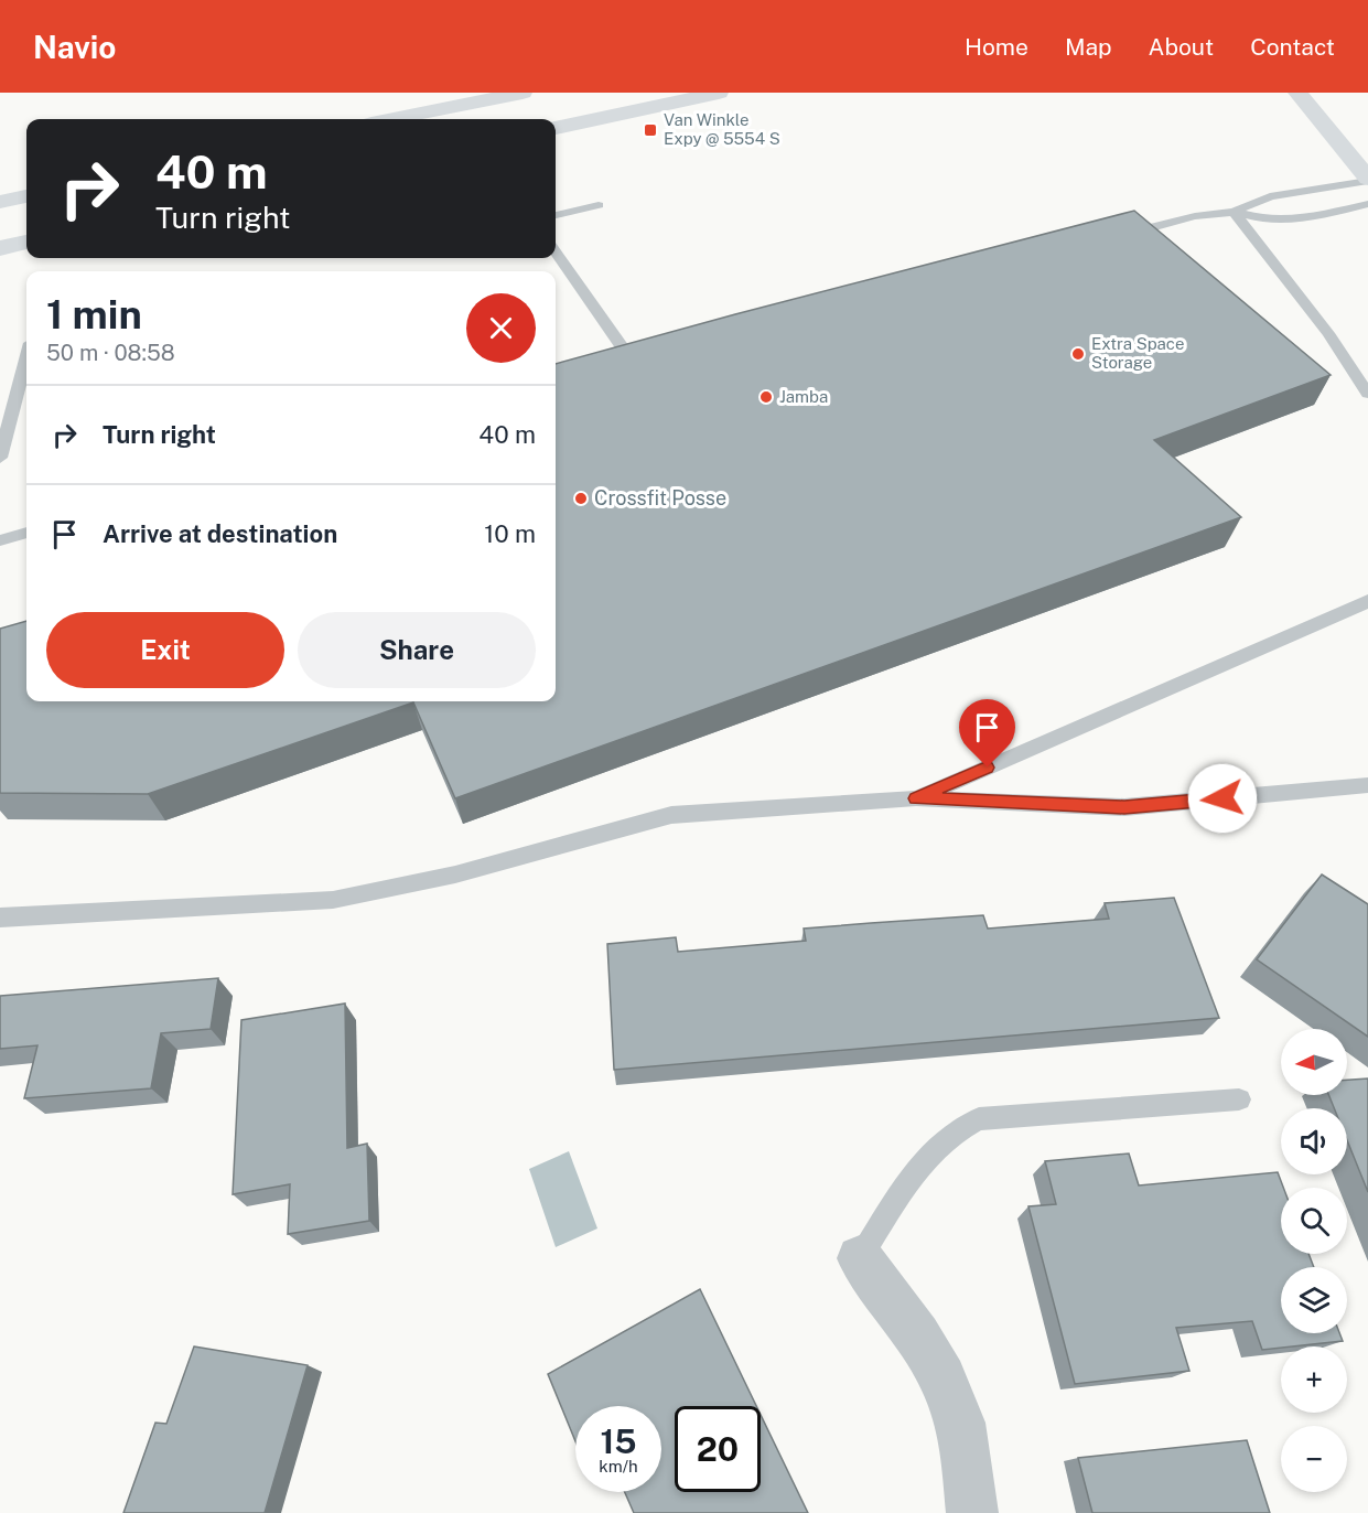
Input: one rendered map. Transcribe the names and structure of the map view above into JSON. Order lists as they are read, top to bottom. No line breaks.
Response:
{"places":{"transit":["Van Winkle Expy @ 5554 S"],"other":["Extra Space Storage","Jamba","Crossfit Posse"]},"north":"left","page":{"header":"Navio","nav":["Home","Map","About","Contact"],"turn":["40 m","Turn right"],"heading":["1 min","50 m · 08:58"],"list":[{"name":"Turn right","value":"40 m"},{"name":"Arrive at destination","value":"10 m"}],"buttons":["Exit","Share"],"map_buttons":["+","−"],"speed":"15 km/h","limit":"20"}}
